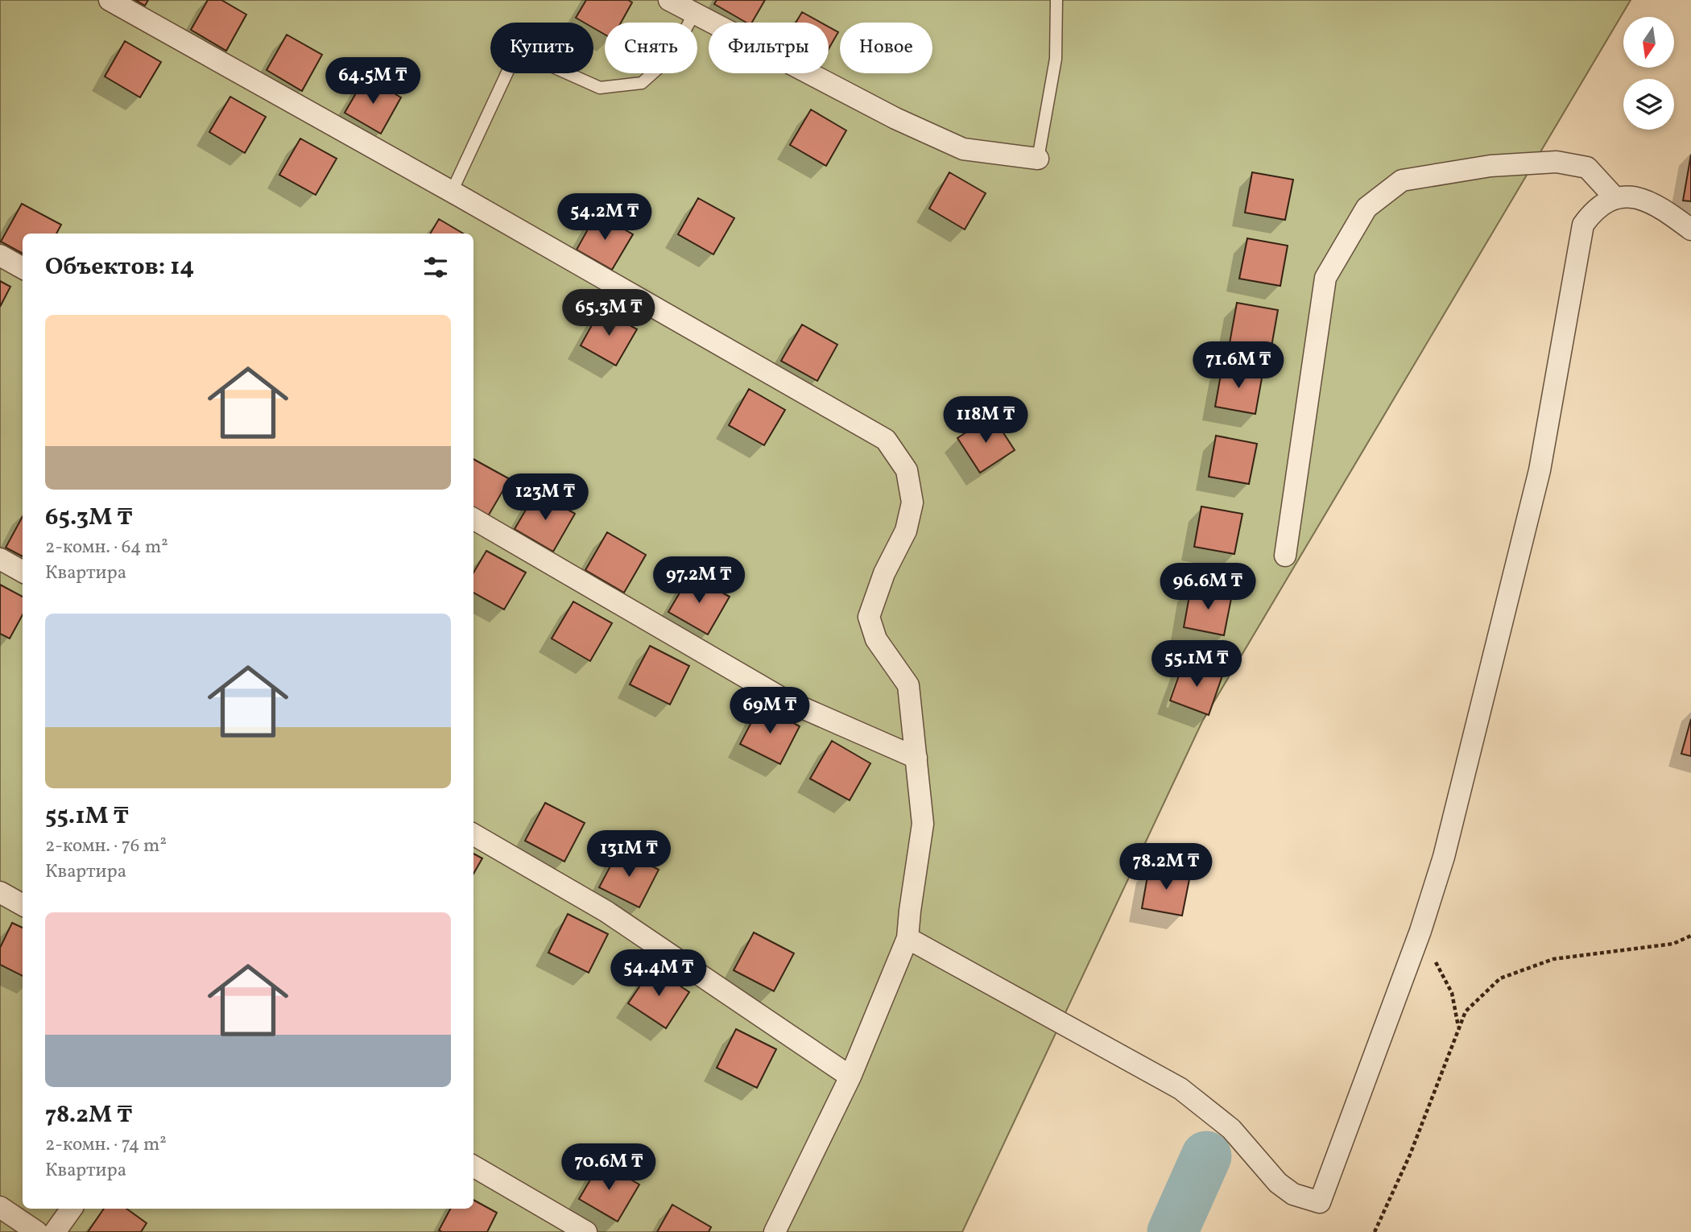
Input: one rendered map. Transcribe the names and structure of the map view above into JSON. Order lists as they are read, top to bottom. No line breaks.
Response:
{"north":"bottom","page":{"chip":["Купить","Снять","Фильтры","Новое"],"price":["64.5M ₸","54.2M ₸","65.3M ₸","71.6M ₸","118M ₸","123M ₸","97.2M ₸","96.6M ₸","55.1M ₸","69M ₸","131M ₸","78.2M ₸","54.4M ₸","70.6M ₸"],"heading":"Объектов: 14","list":[{"name":"65.3M ₸","note":"2-комн. · 64 m² · Квартира"},{"name":"55.1M ₸","note":"2-комн. · 76 m² · Квартира"},{"name":"78.2M ₸","note":"2-комн. · 74 m² · Квартира"}]}}
